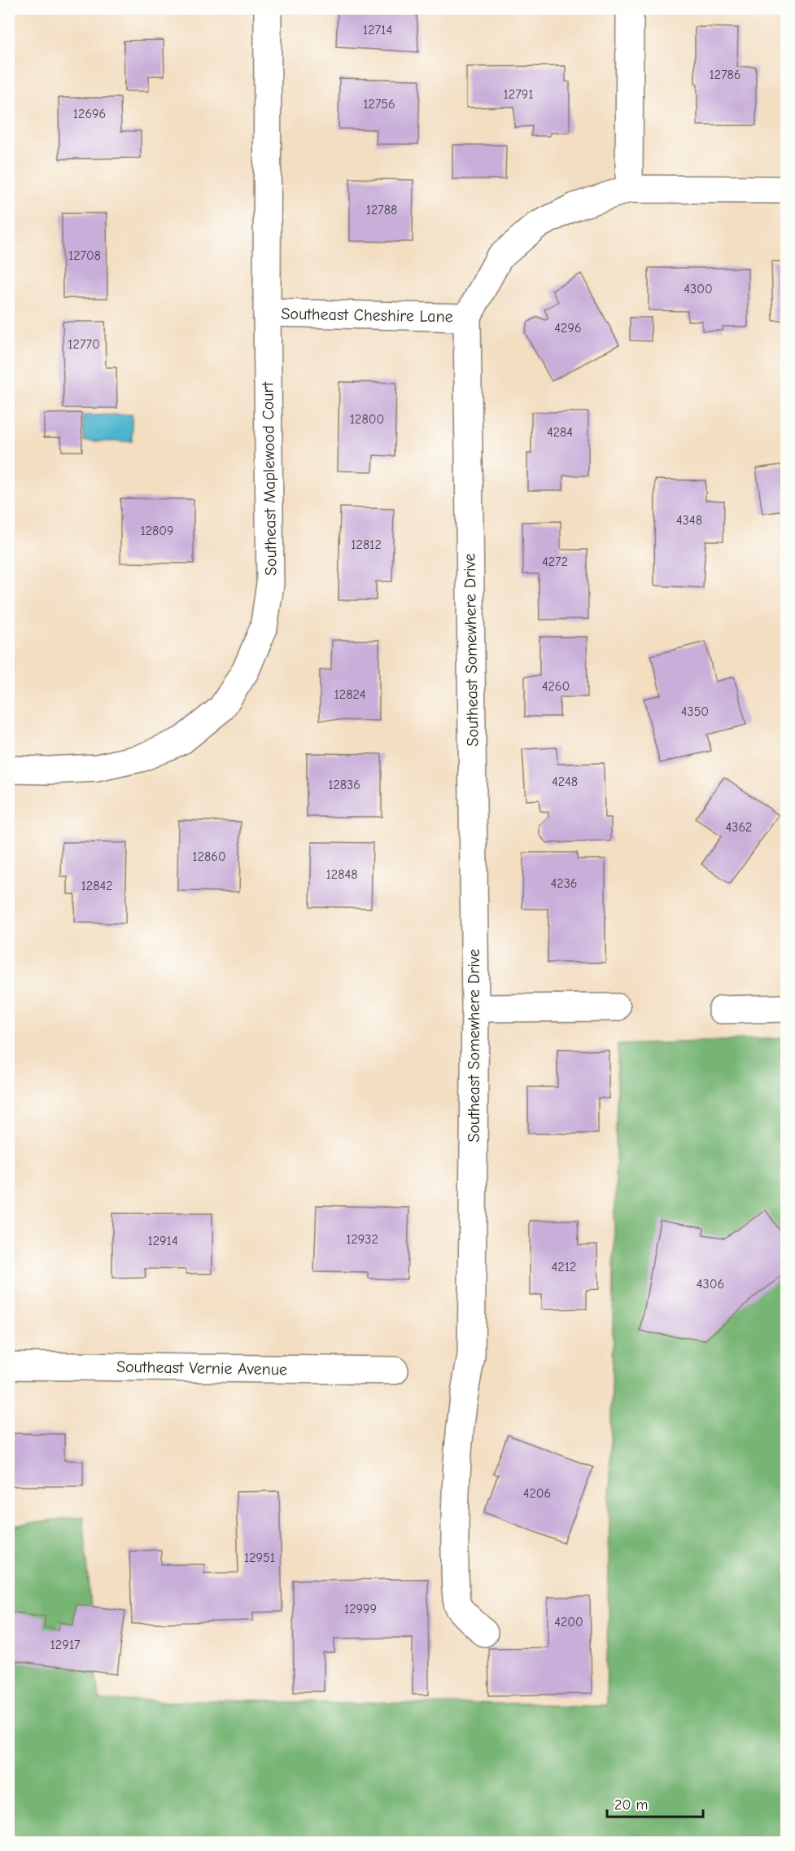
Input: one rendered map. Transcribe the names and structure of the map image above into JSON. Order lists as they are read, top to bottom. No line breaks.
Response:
{"streets":{"street":["Southeast Cheshire Lane","Southeast Maplewood Court","Southeast Somewhere Drive","Southeast Vernie Avenue"]},"crossings":[["Southeast Cheshire Lane","Southeast Maplewood Court"],["Southeast Cheshire Lane","Southeast Somewhere Drive"]],"house_numbers":["12714","12786","12791","12756","12696","12788","12708","4300","4296","12770","12800","4284","4348","12809","12812","4272","4260","12824","4350","4248","12836","4362","12860","12848","4236","12842","12932","12914","4212","4306","4206","12951","12999","4200","12917"],"scale_bar":"20 m"}
